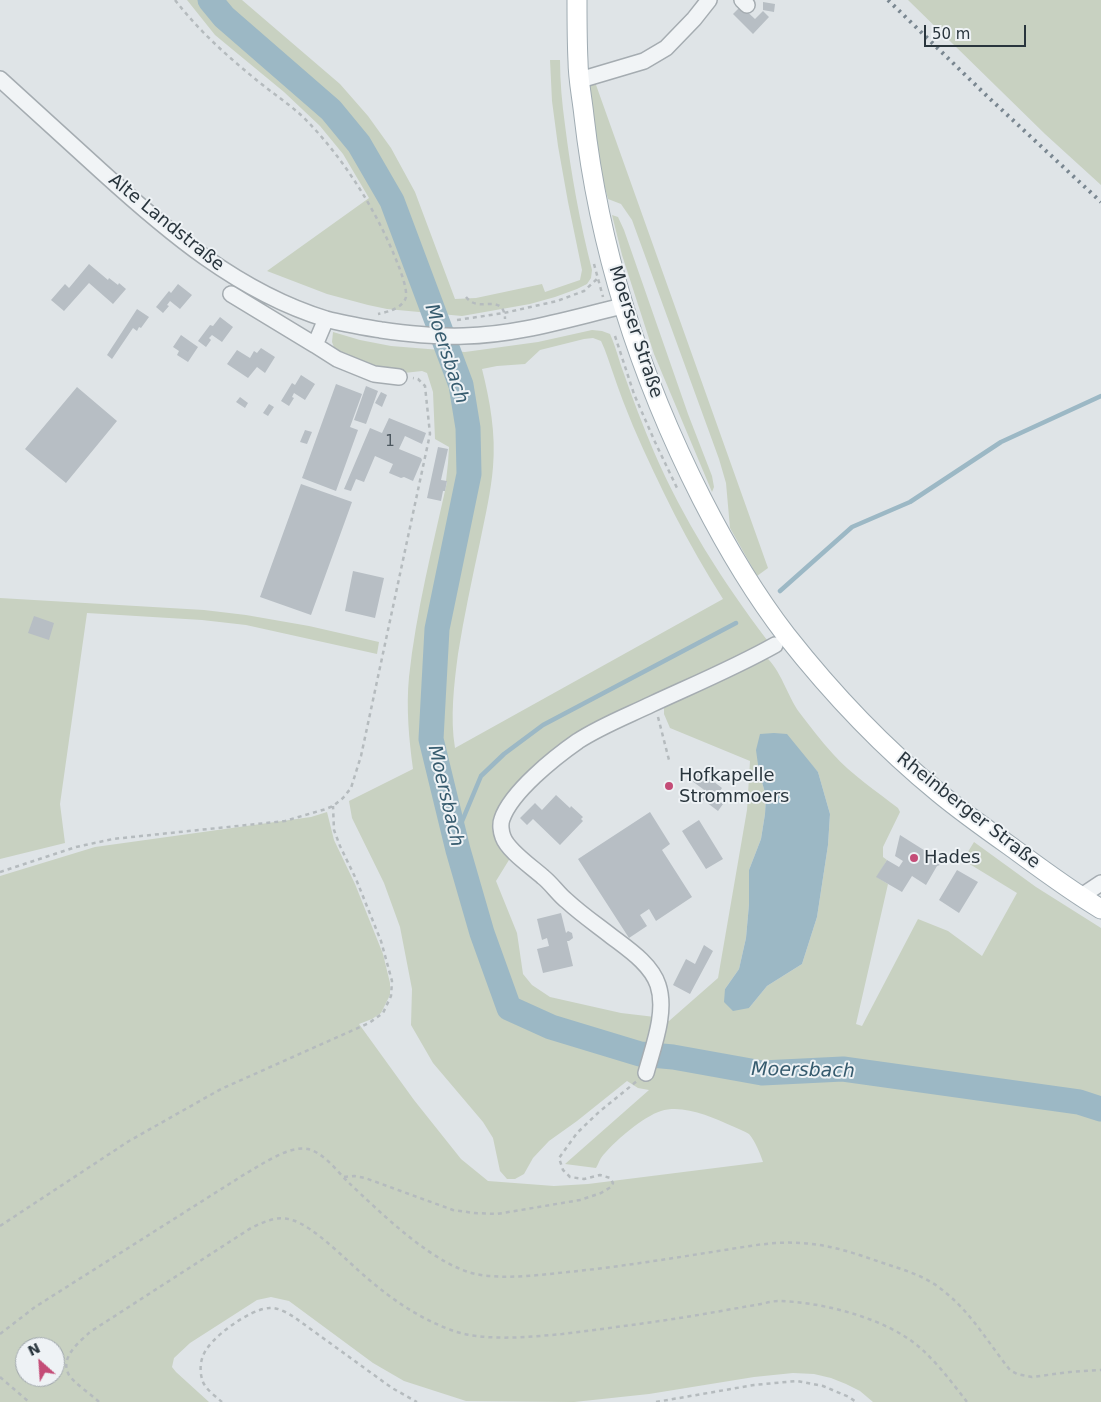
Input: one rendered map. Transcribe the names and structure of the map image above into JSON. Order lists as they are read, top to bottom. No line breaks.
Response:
{"streets":{"main road":["Moerser Straße","Rheinberger Straße"],"street":["Alte Landstraße"]},"crossings":[["Alte Landstraße","Moerser Straße"],["Moerser Straße","Rheinberger Straße"]],"water":["Moersbach"],"places":["Hofkapelle Strommoers","Hades"],"house_numbers":["1"],"scale_bar":"50 m","north":"top left"}
